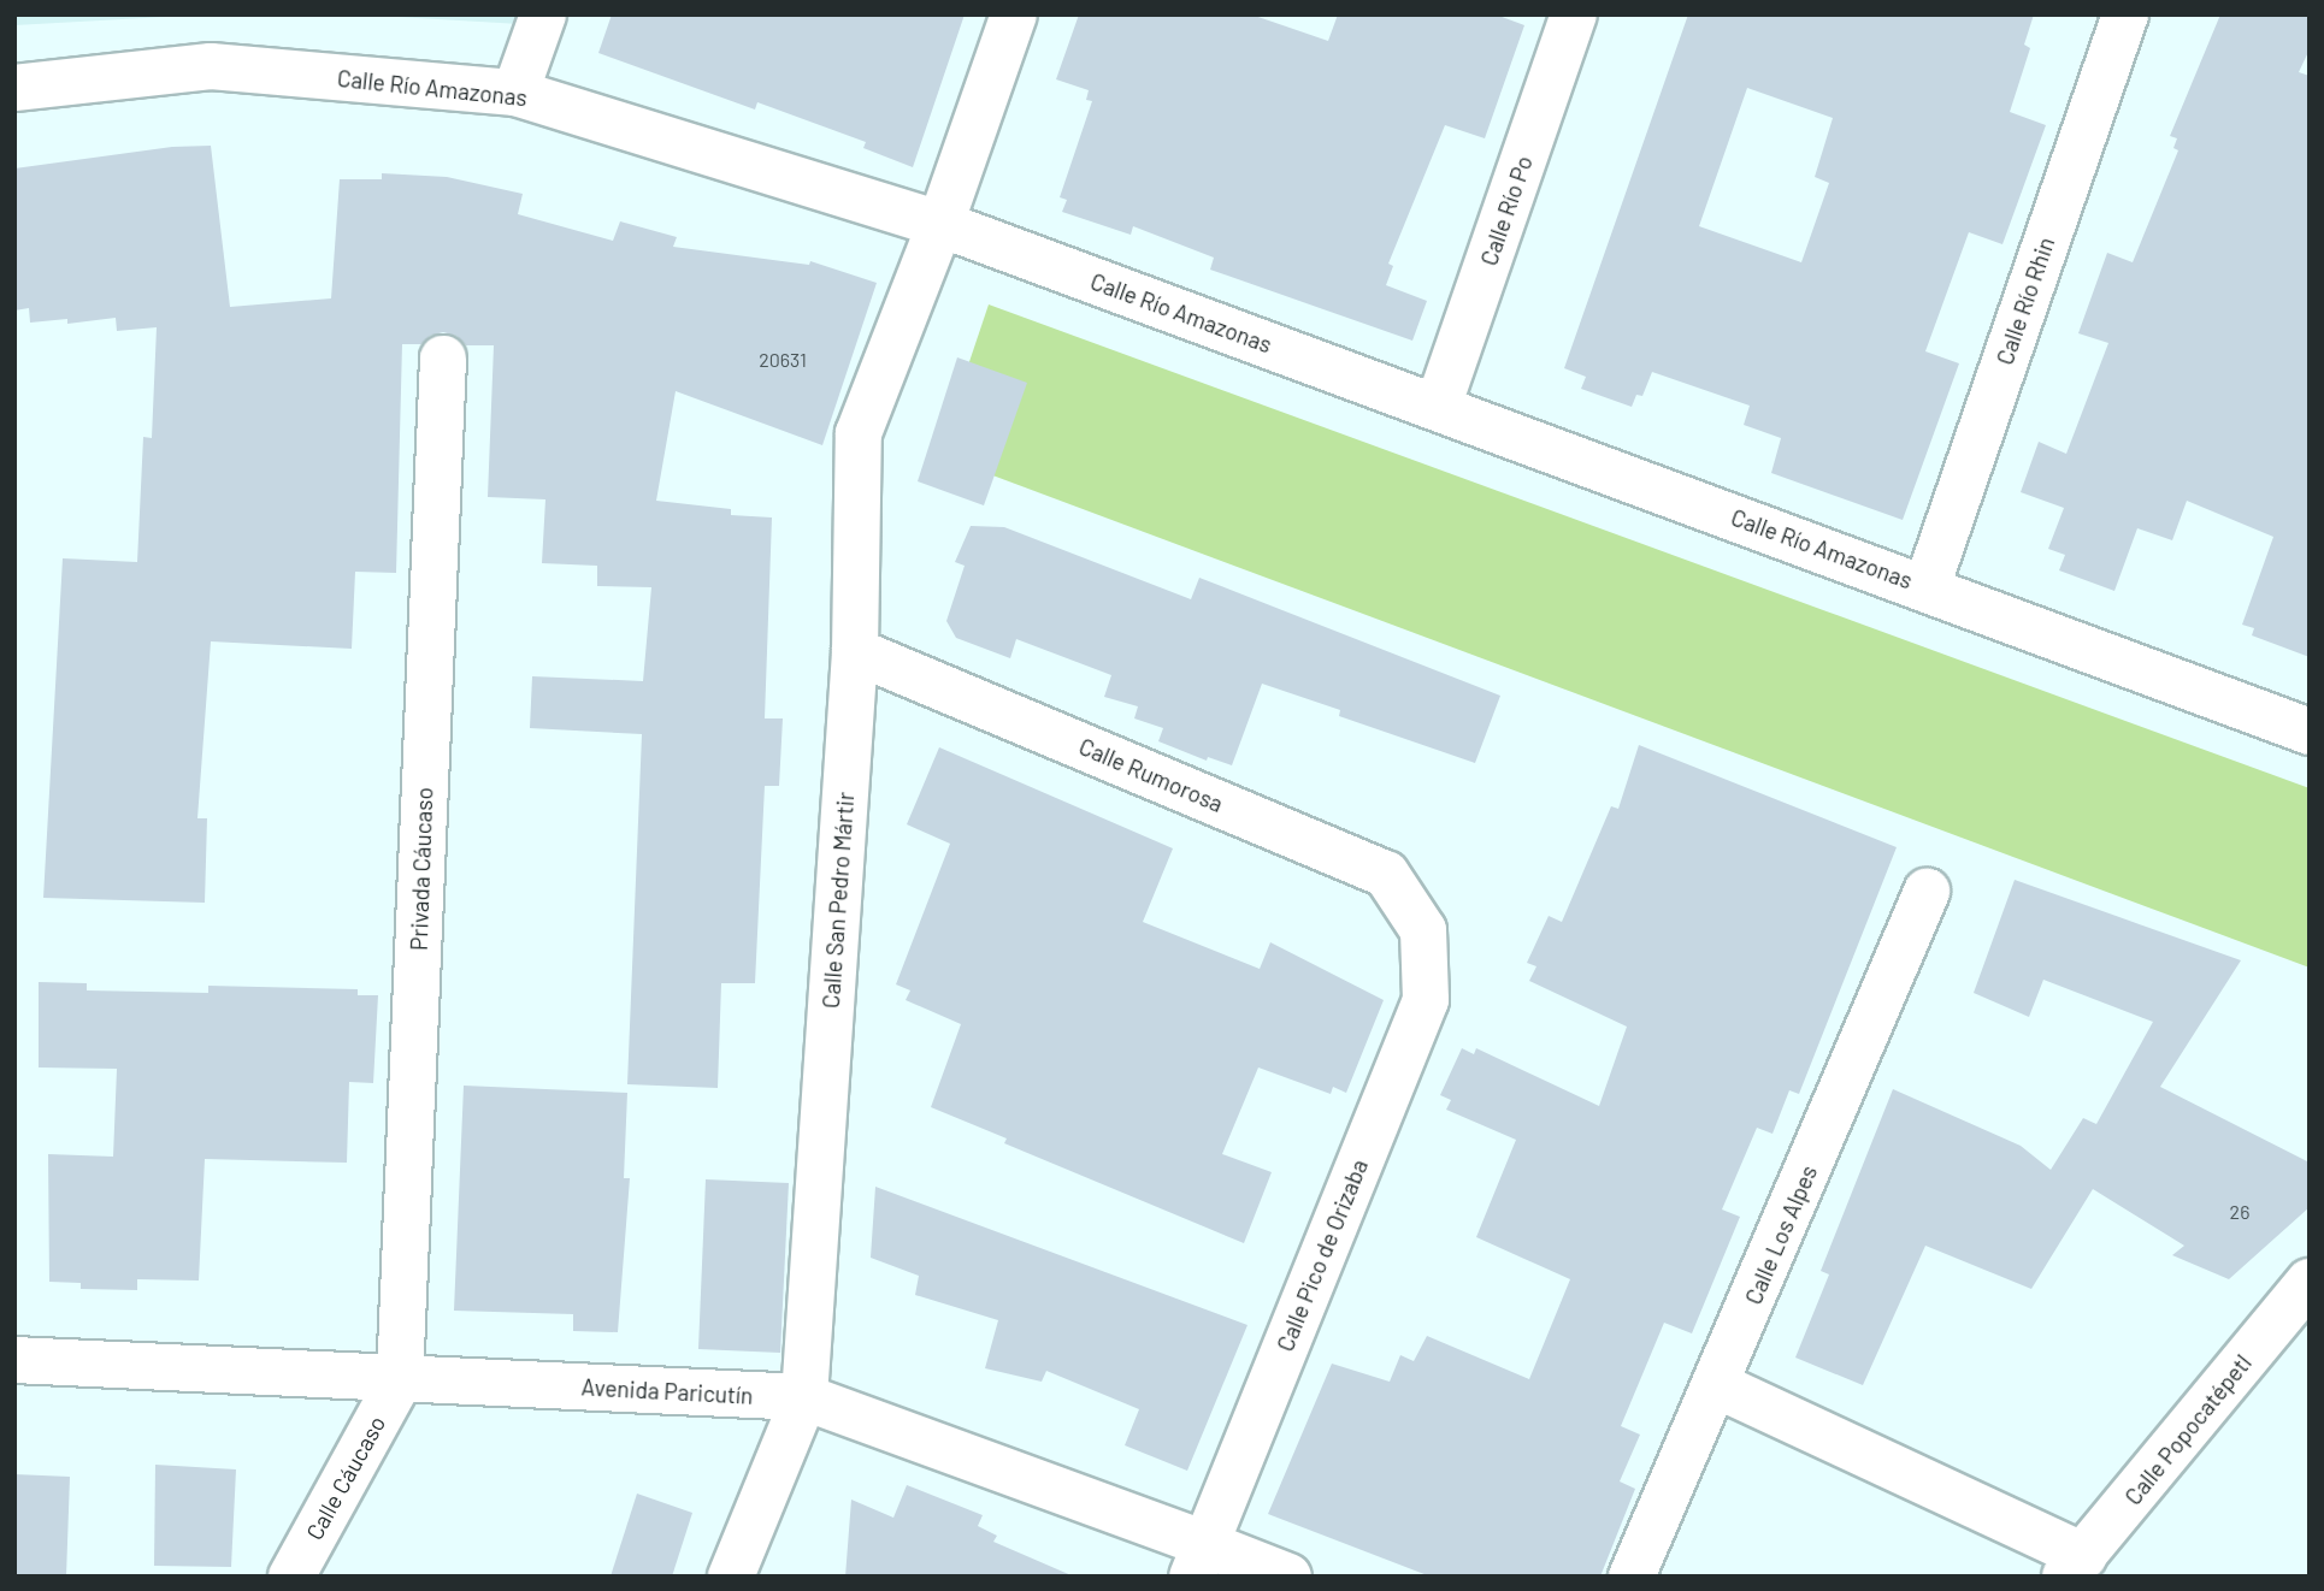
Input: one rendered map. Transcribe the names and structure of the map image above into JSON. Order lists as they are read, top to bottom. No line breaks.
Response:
{"streets":{"street":["Calle Río Amazonas","Calle Río Po","Calle Río Rhin","Calle Rumorosa","Privada Cáucaso","Calle San Pedro Mártir","Calle Los Alpes","Calle Pico de Orizaba","Avenida Paricutín","Calle Popocatépetl","Calle Cáucaso"]},"crossings":[["Calle Río Amazonas","Calle Río Po"],["Calle Río Amazonas","Calle Río Rhin"],["Calle Río Amazonas","Calle San Pedro Mártir"],["Calle Rumorosa","Calle San Pedro Mártir"],["Calle Rumorosa","Calle Pico de Orizaba"],["Privada Cáucaso","Avenida Paricutín"],["Privada Cáucaso","Calle Cáucaso"],["Calle San Pedro Mártir","Avenida Paricutín"],["Calle Pico de Orizaba","Avenida Paricutín"],["Avenida Paricutín","Calle Cáucaso"]],"house_numbers":["20631","26"]}
